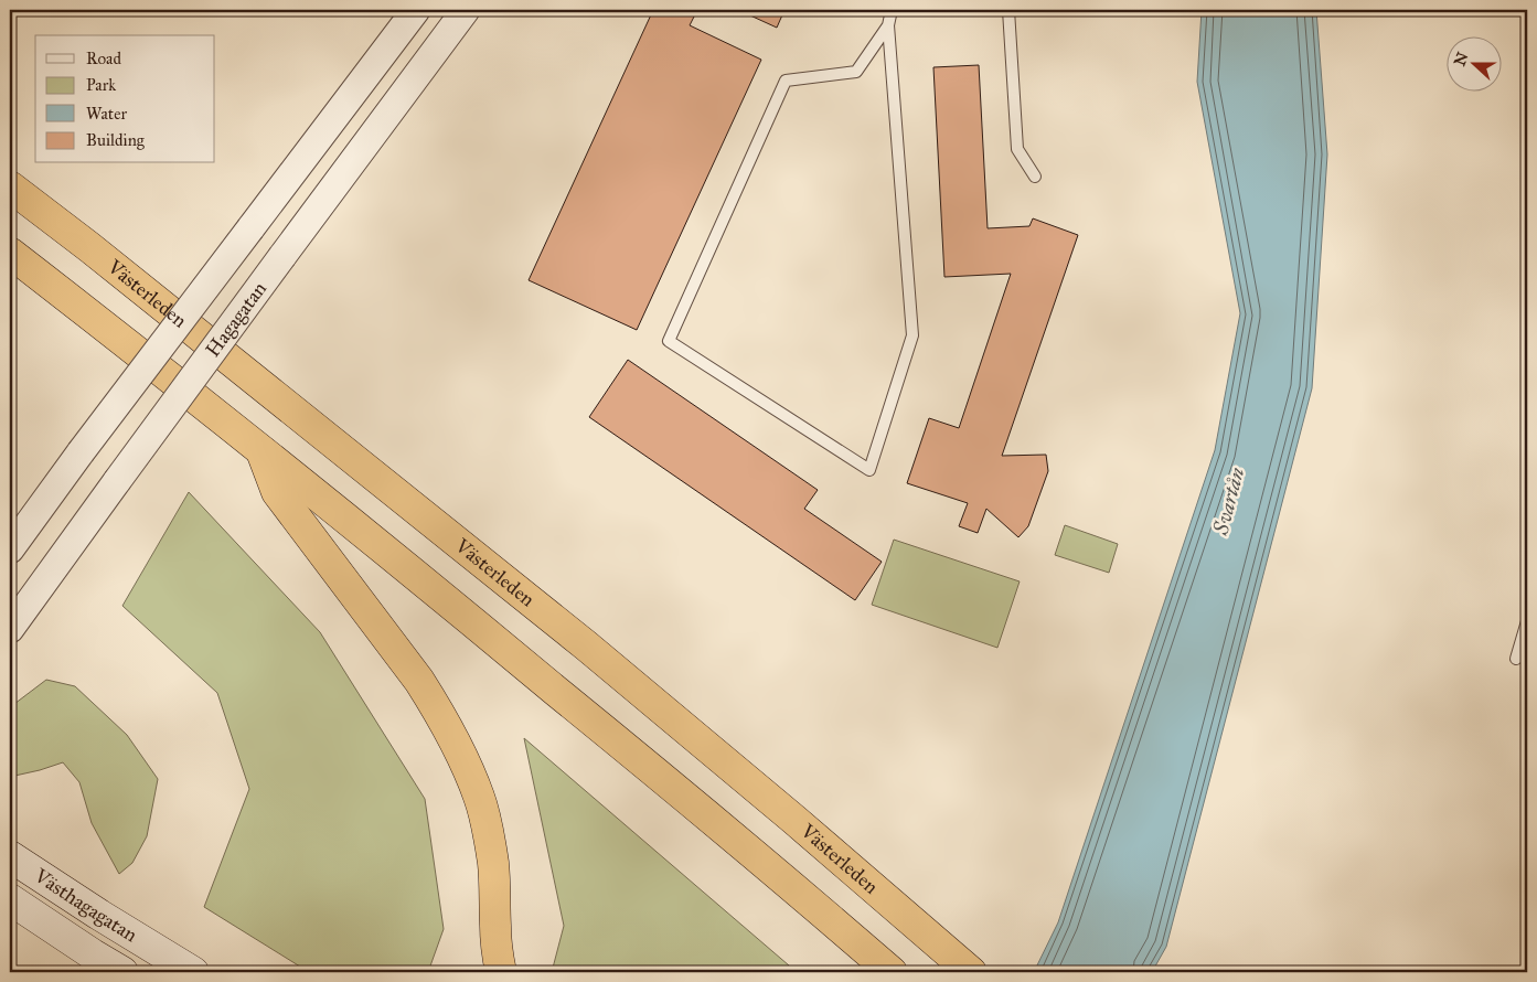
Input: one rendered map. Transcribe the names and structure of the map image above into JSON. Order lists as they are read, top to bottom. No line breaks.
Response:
{"streets":{"highway":["Västerleden"],"main road":["Västhagagatan"],"street":["Hagagatan"]},"water":["Svartån"],"legend":["Road","Park","Water","Building"],"north":"left"}
